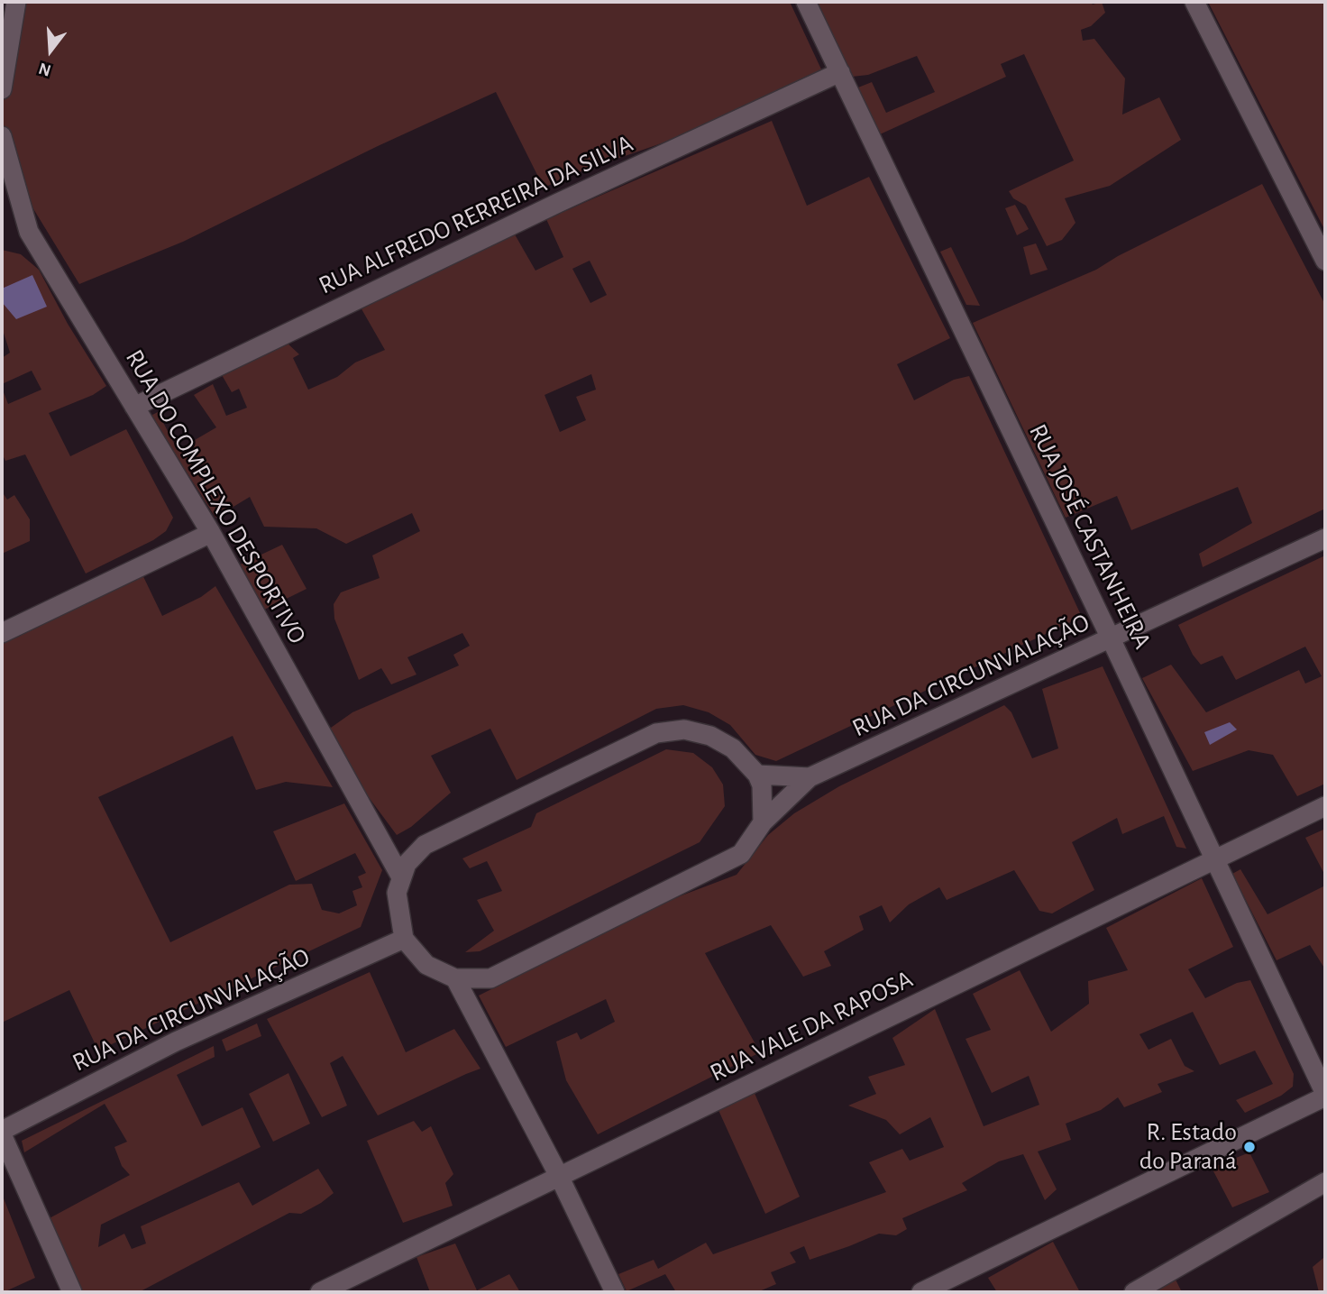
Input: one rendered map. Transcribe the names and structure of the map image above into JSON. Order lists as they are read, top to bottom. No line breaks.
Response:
{"streets":{"street":["RUA ALFREDO RERREIRA DA SILVA","RUA DO COMPLEXO DESPORTIVO","RUA JOSÉ CASTANHEIRA","RUA DA CIRCUNVALAÇÃO","RUA VALE DA RAPOSA"]},"crossings":[["RUA ALFREDO RERREIRA DA SILVA","RUA DO COMPLEXO DESPORTIVO"],["RUA ALFREDO RERREIRA DA SILVA","RUA JOSÉ CASTANHEIRA"],["RUA JOSÉ CASTANHEIRA","RUA DA CIRCUNVALAÇÃO"],["RUA JOSÉ CASTANHEIRA","RUA VALE DA RAPOSA"]],"places":["R. Estado do Paraná"],"north":"bottom"}
